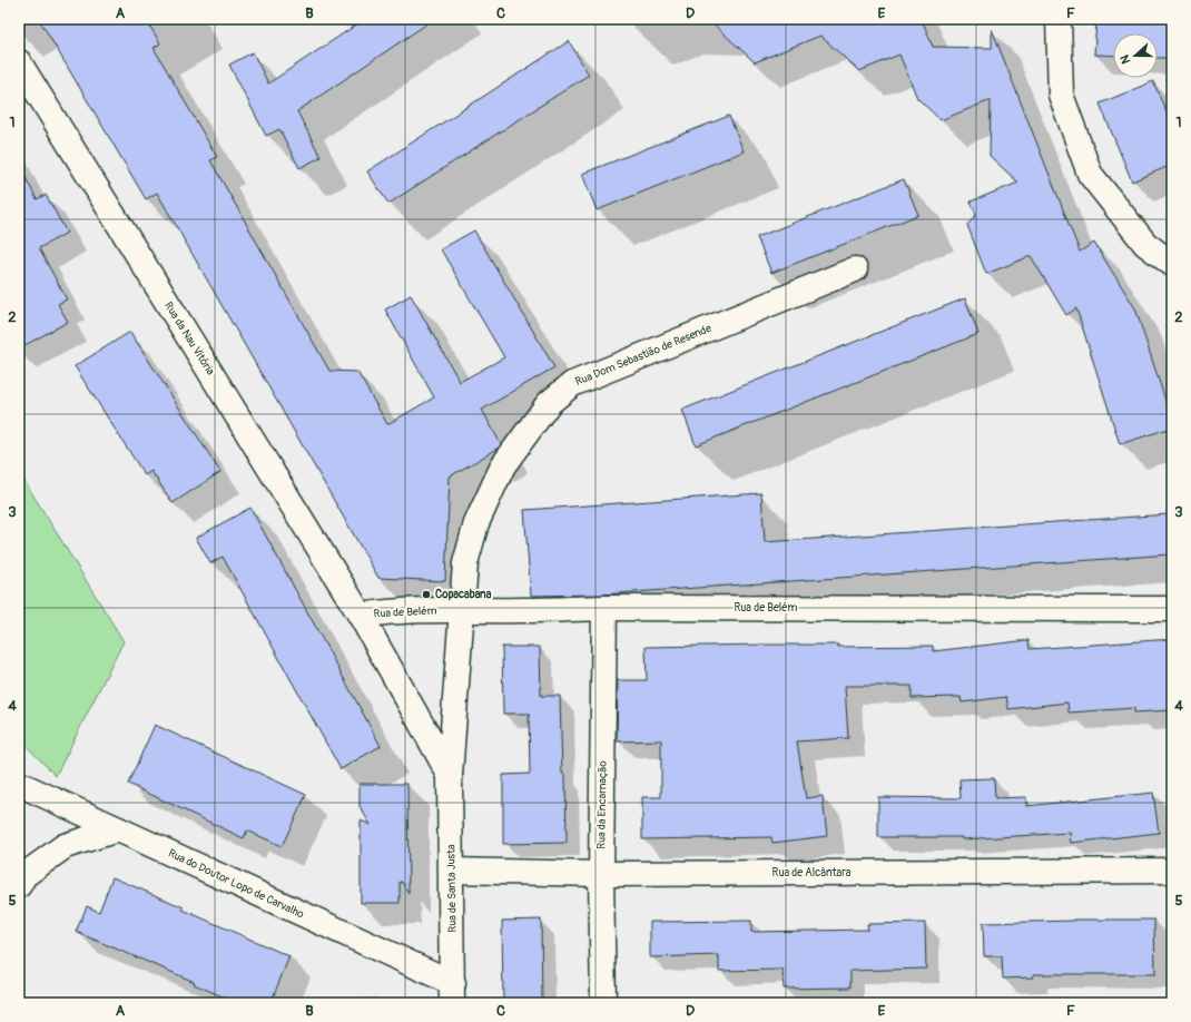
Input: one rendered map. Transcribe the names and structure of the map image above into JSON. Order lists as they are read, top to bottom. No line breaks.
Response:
{"streets":{"street":["Rua da Nau Vitória","Rua Dom Sebastião de Resende","Rua de Belém","Rua da Encarnação","Rua de Alcântara","Rua do Doutor Lopo de Carvalho","Rua de Santa Justa"]},"crossings":[["Rua da Nau Vitória","Rua de Belém"],["Rua da Nau Vitória","Rua de Santa Justa"],["Rua Dom Sebastião de Resende","Rua de Belém"],["Rua Dom Sebastião de Resende","Rua de Santa Justa"],["Rua de Belém","Rua da Encarnação"],["Rua de Belém","Rua de Santa Justa"],["Rua da Encarnação","Rua de Alcântara"],["Rua de Alcântara","Rua de Santa Justa"],["Rua do Doutor Lopo de Carvalho","Rua de Santa Justa"]],"places":["Copacabana"],"north":"left","grid":{"columns":["A","B","C","D","E","F"],"rows":["1","2","3","4","5"]}}
